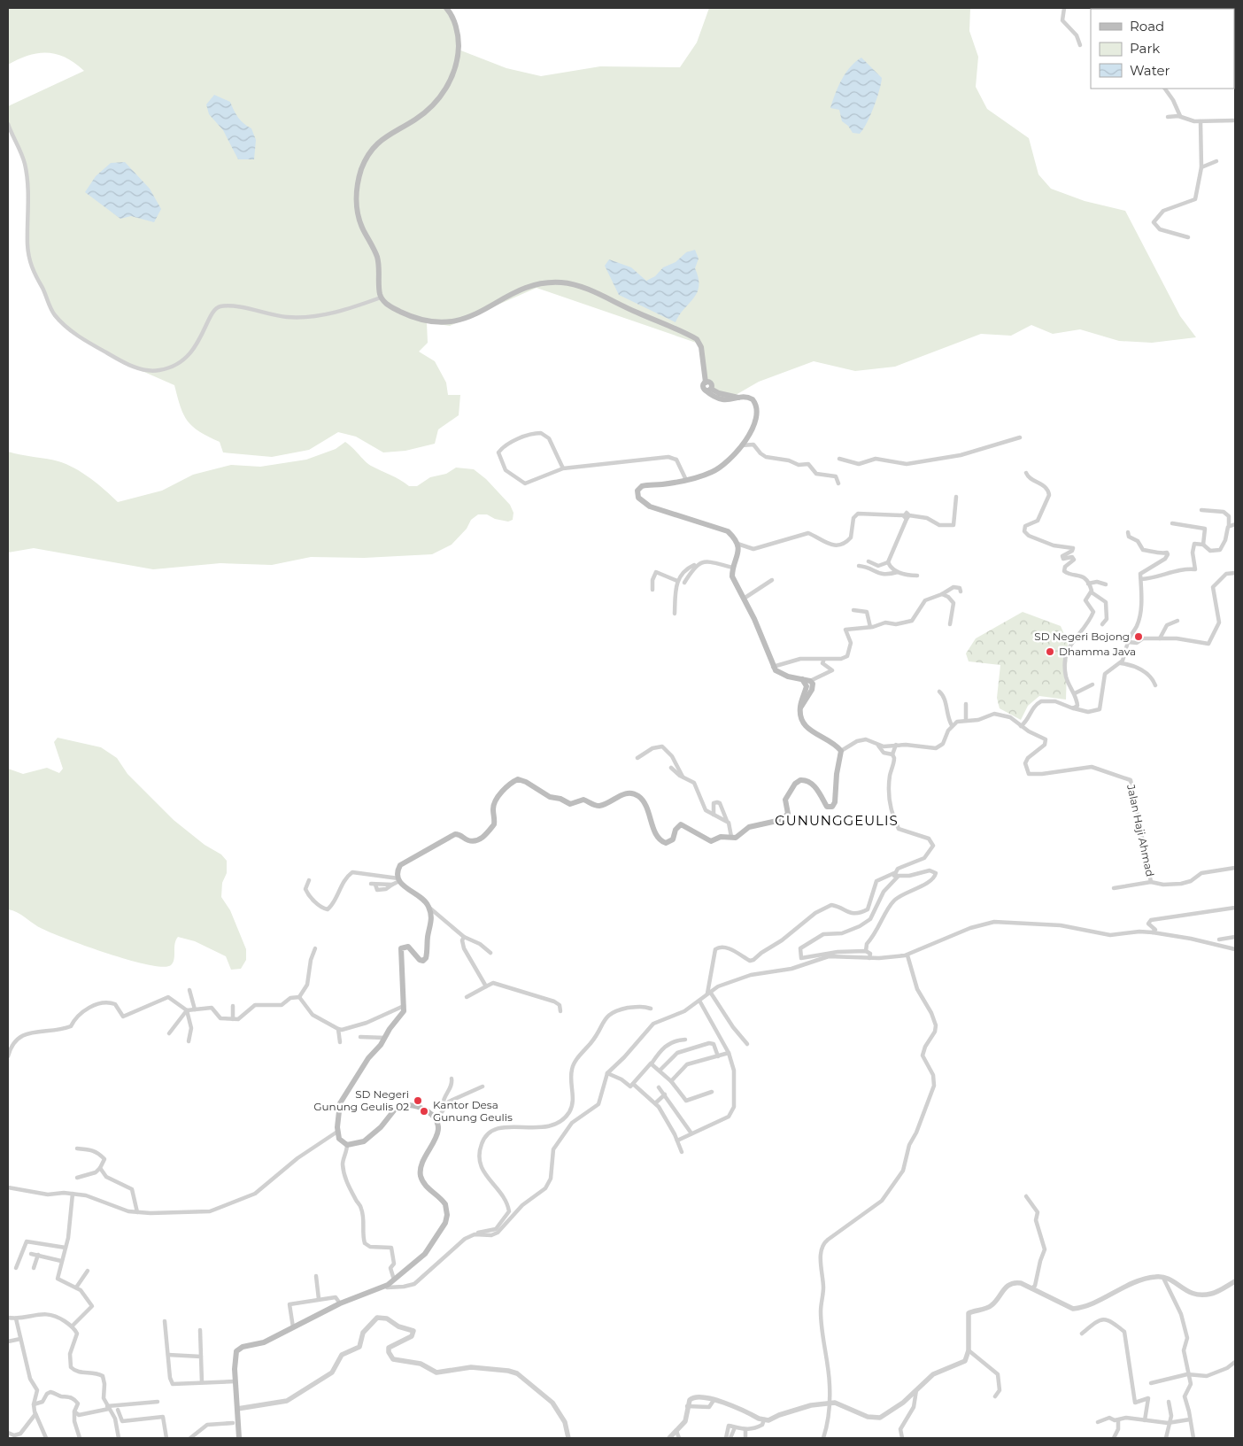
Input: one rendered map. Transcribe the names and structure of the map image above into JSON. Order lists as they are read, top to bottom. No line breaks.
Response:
{"streets":{"street":["Jalan Haji Ahmad"]},"districts":["GUNUNGGEULIS"],"places":["SD Negeri Bojong","Dhamma Java","SD Negeri Gunung Geulis 02","Kantor Desa Gunung Geulis"],"legend":["Road","Park","Water"]}
